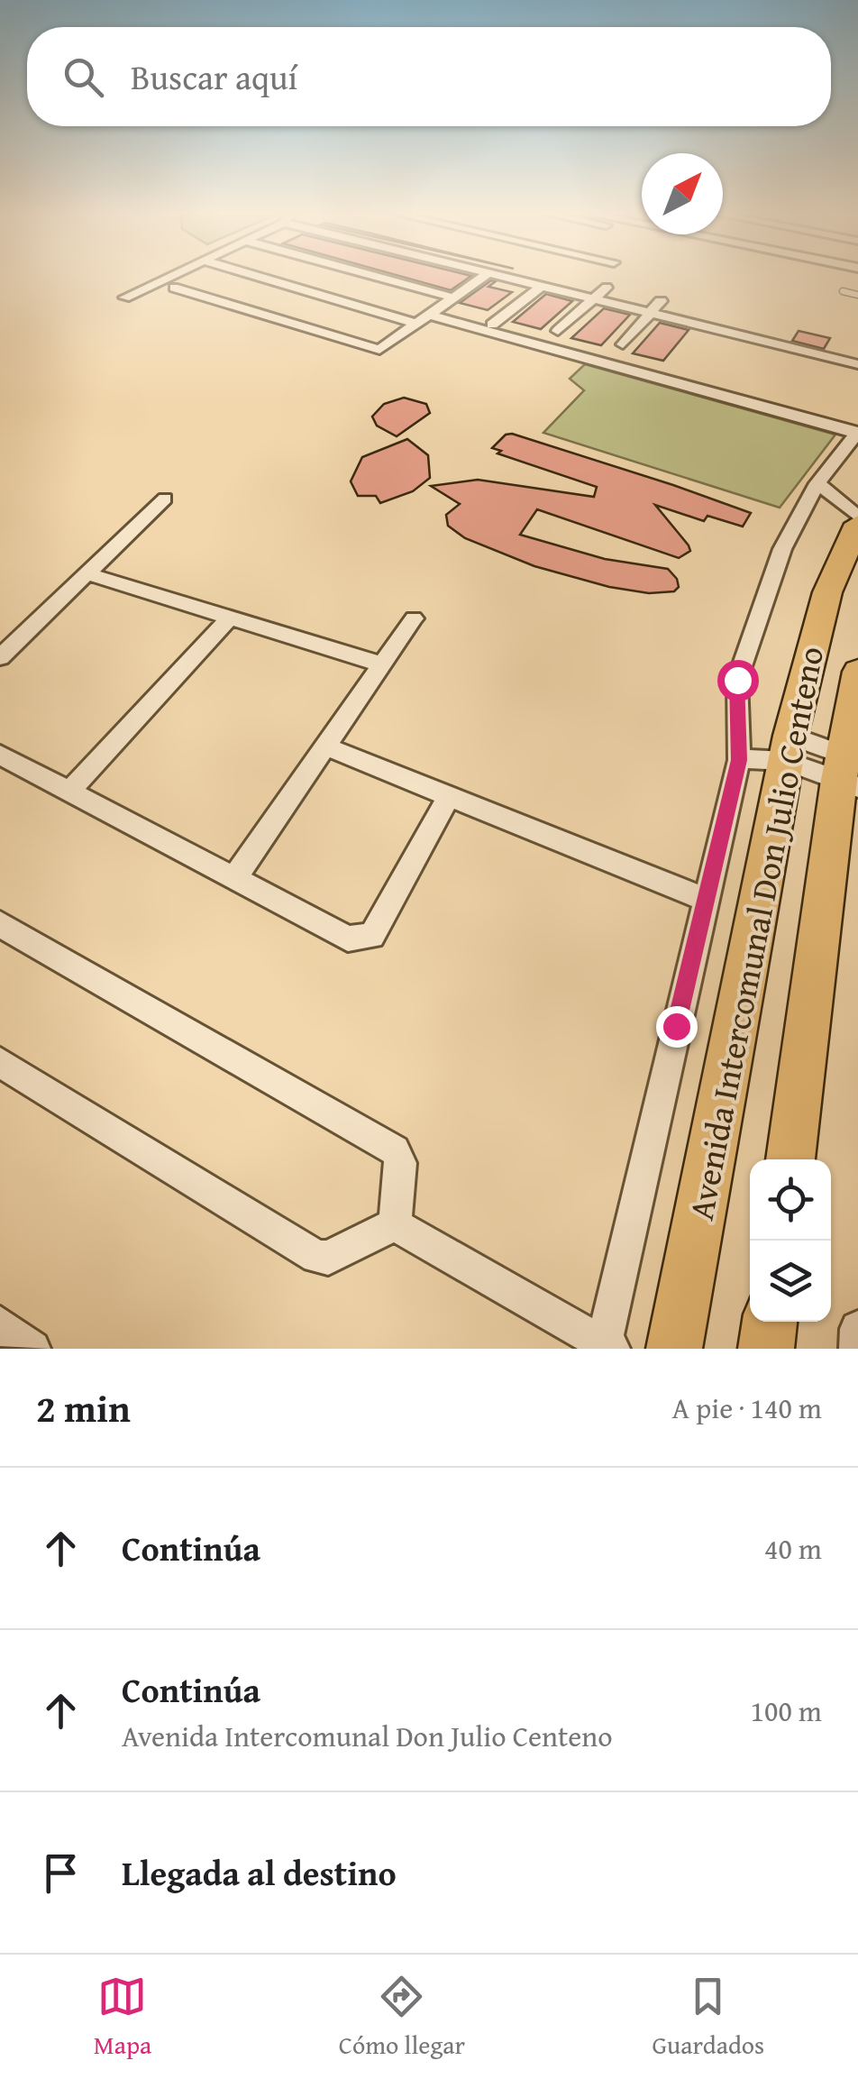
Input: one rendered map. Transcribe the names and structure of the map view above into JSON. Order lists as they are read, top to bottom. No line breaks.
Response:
{"streets":{"main road":["Avenida Intercomunal Don Julio Centeno"]},"north":"top right","page":{"search":"Buscar aquí","heading":["2 min","A pie · 140 m"],"list":[["Continúa","40 m"],["Continúa","Avenida Intercomunal Don Julio Centeno","100 m"],"Llegada al destino"],"nav":["Mapa","Cómo llegar","Guardados"]}}
